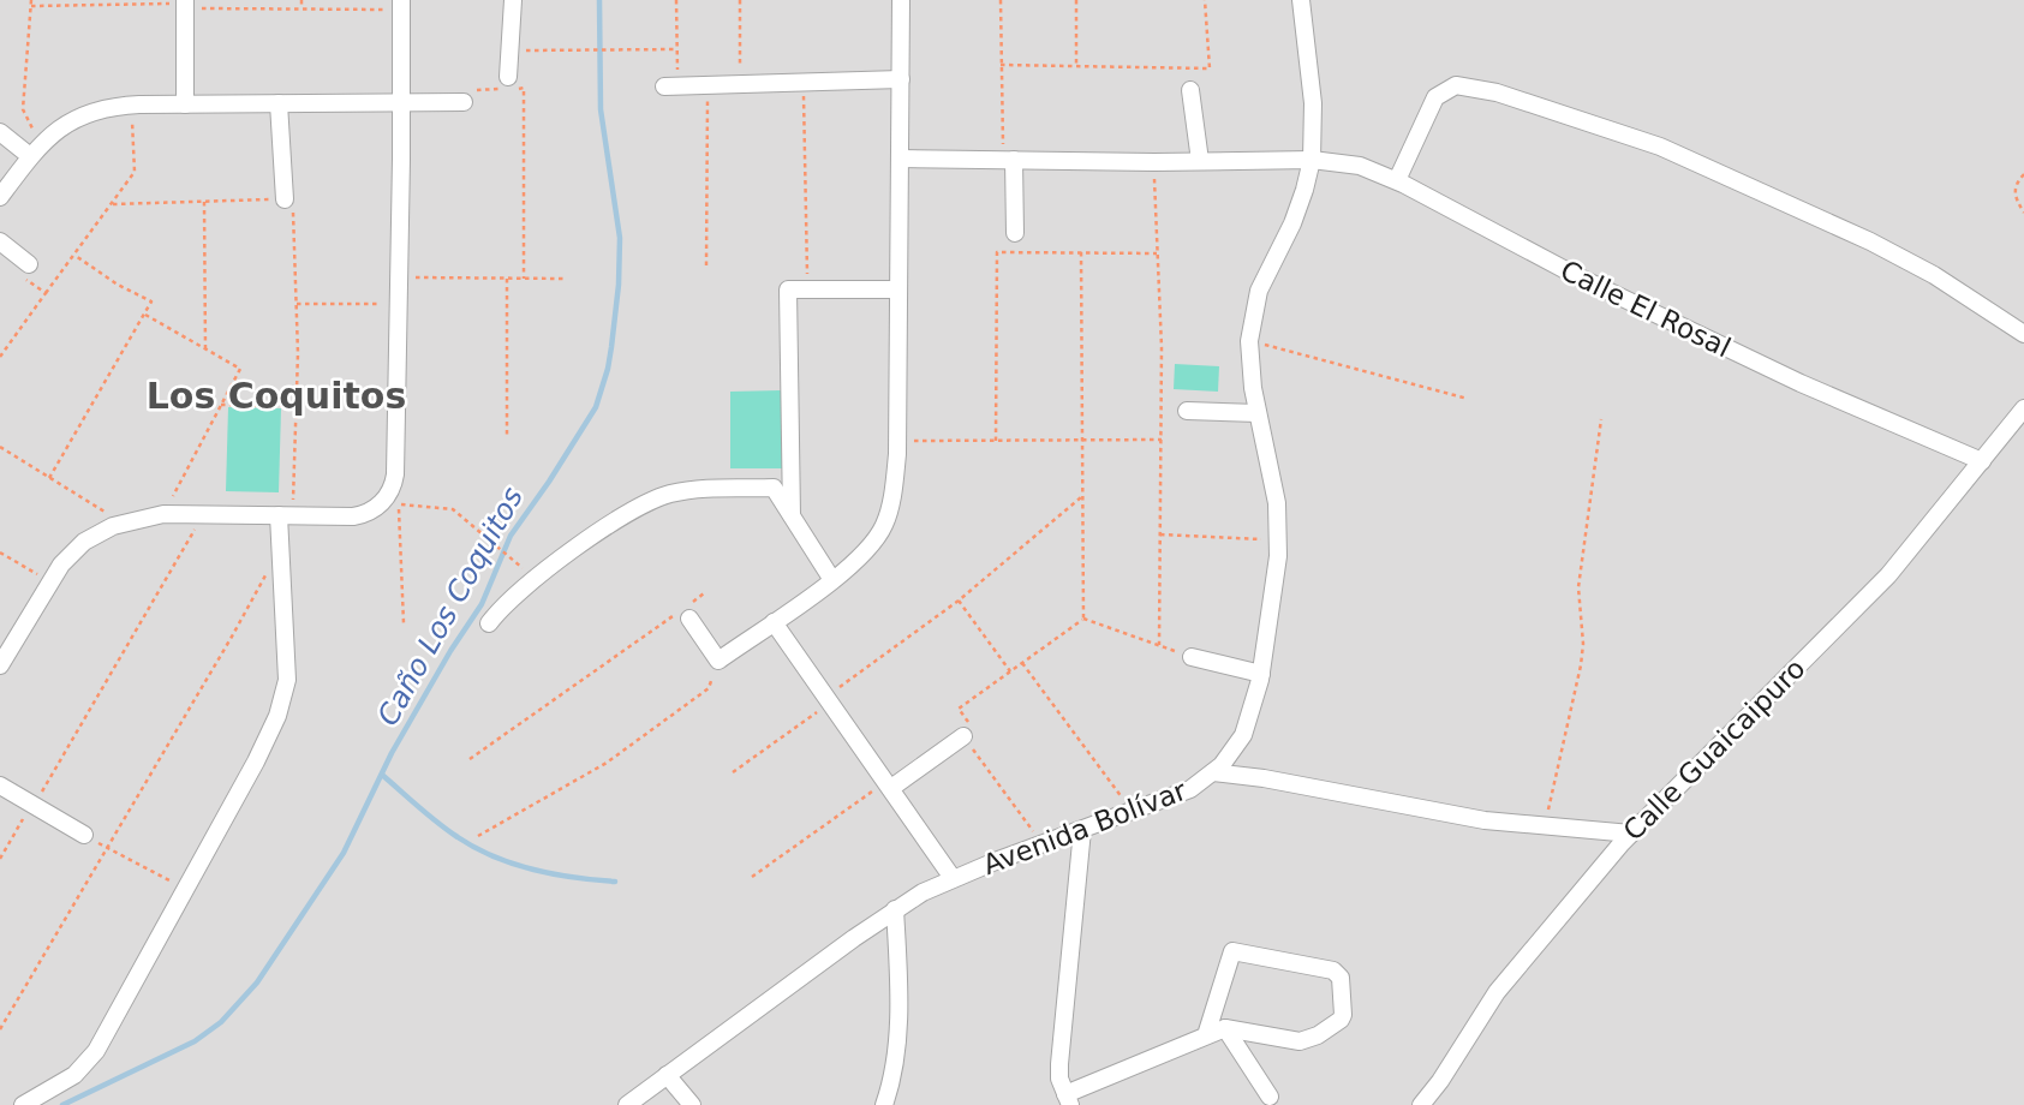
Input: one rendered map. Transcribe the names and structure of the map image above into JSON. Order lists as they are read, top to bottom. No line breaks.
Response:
{"streets":{"street":["Calle El Rosal","Calle Guaicaipuro","Avenida Bolívar"]},"crossings":[["Calle El Rosal","Calle Guaicaipuro"],["Calle El Rosal","Avenida Bolívar"]],"districts":["Los Coquitos"],"water":["Caño Los Coquitos"]}
